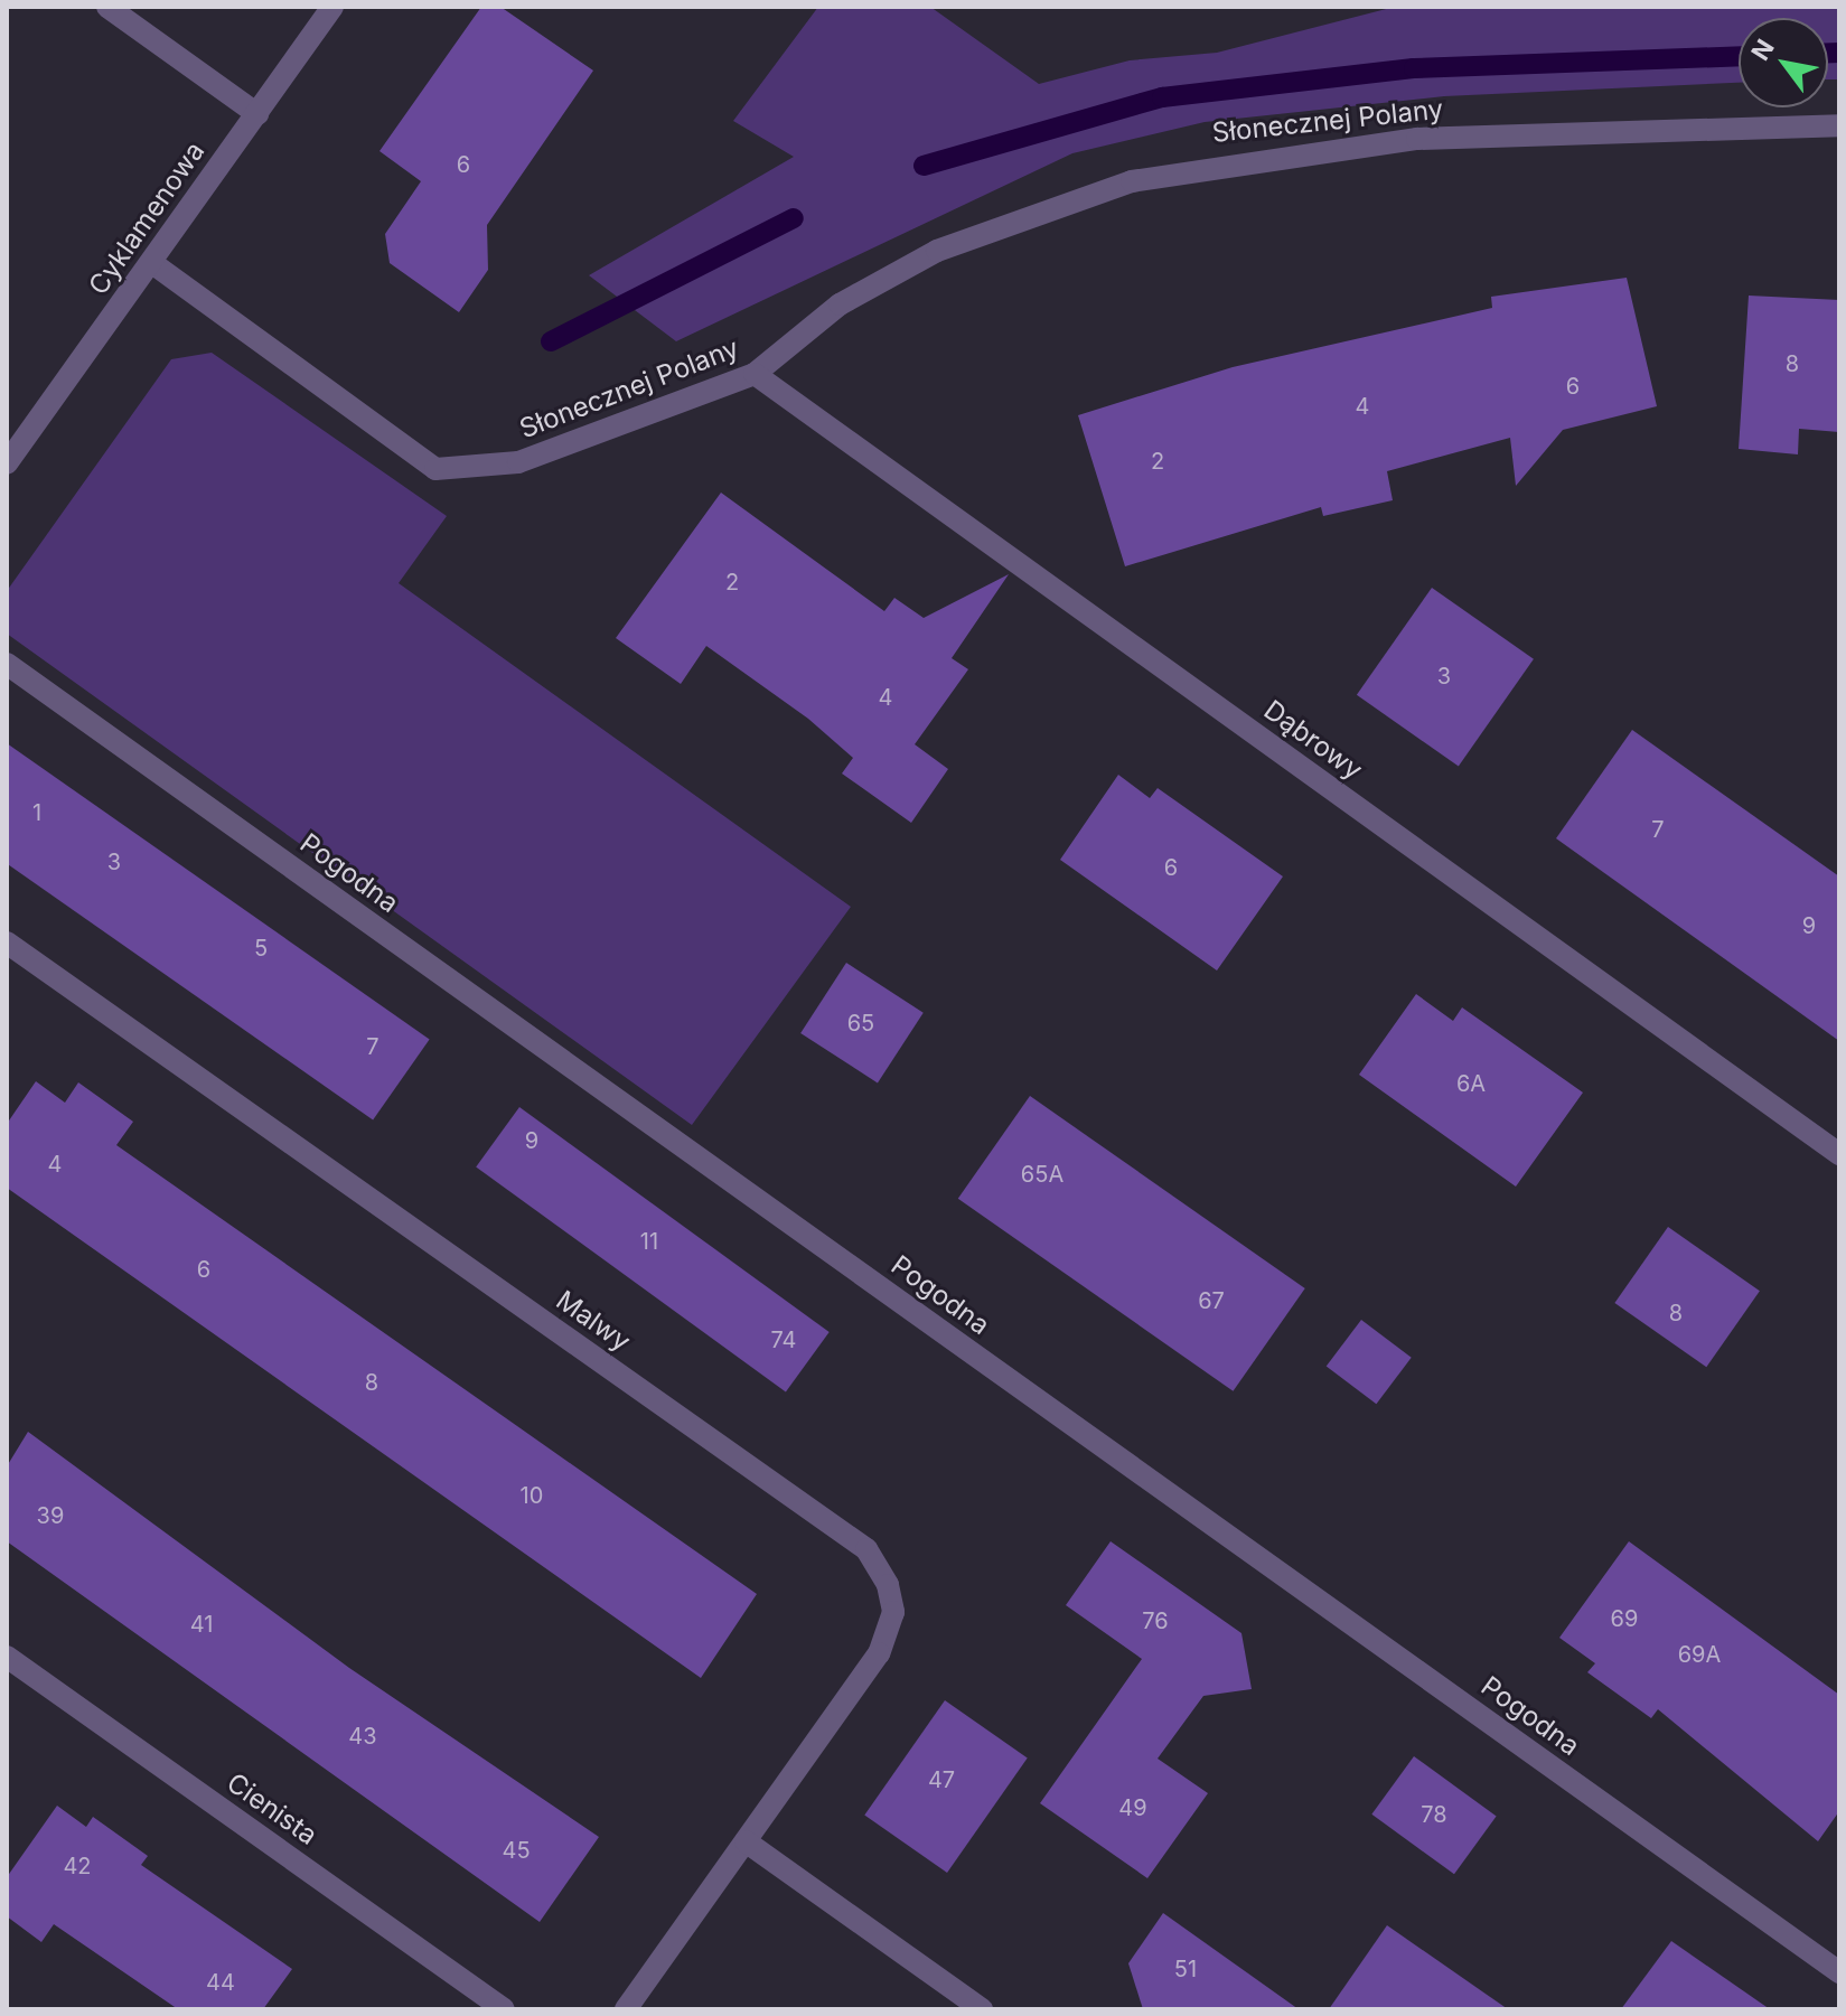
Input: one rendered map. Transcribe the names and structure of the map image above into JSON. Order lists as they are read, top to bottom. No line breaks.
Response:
{"streets":{"street":["Słonecznej Polany","Cyklamenowa","Dąbrowy","Pogodna","Malwy","Cienista"]},"crossings":[["Słonecznej Polany","Cyklamenowa"],["Słonecznej Polany","Dąbrowy"]],"house_numbers":["6","8","6","4","2","2","3","4","1","7","3","6","9","5","65","7","6A","9","4","65A","11","6","67","8","74","8","10","39","69","76","41","69A","43","47","49","78","45","42","51","44"],"north":"top left"}
